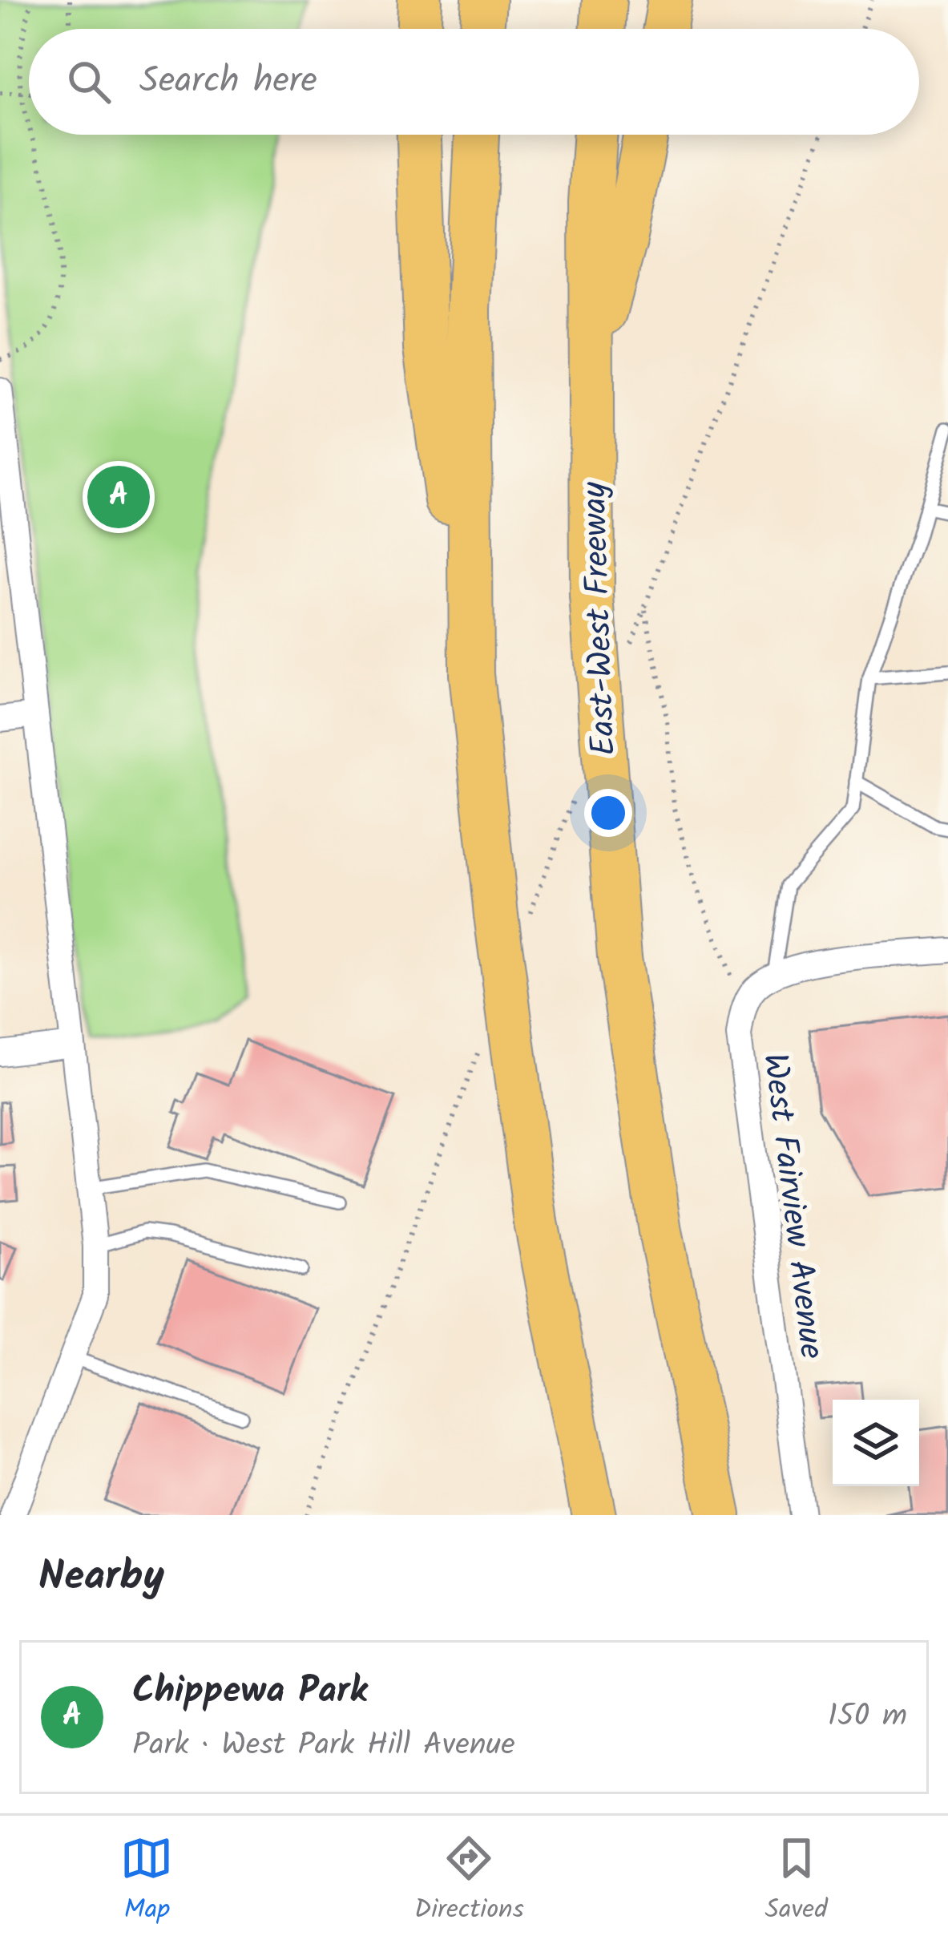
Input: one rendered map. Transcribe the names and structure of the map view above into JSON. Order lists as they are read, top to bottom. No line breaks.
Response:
{"streets":{"highway":["East-West Freeway"],"street":["West Fairview Avenue"]},"page":{"search":"Search here","pins":"A","heading":"Nearby","list":[{"mark":"A","name":"Chippewa Park","note":"Park · West Park Hill Avenue","value":"150 m"}],"nav":["Map","Directions","Saved"]}}
